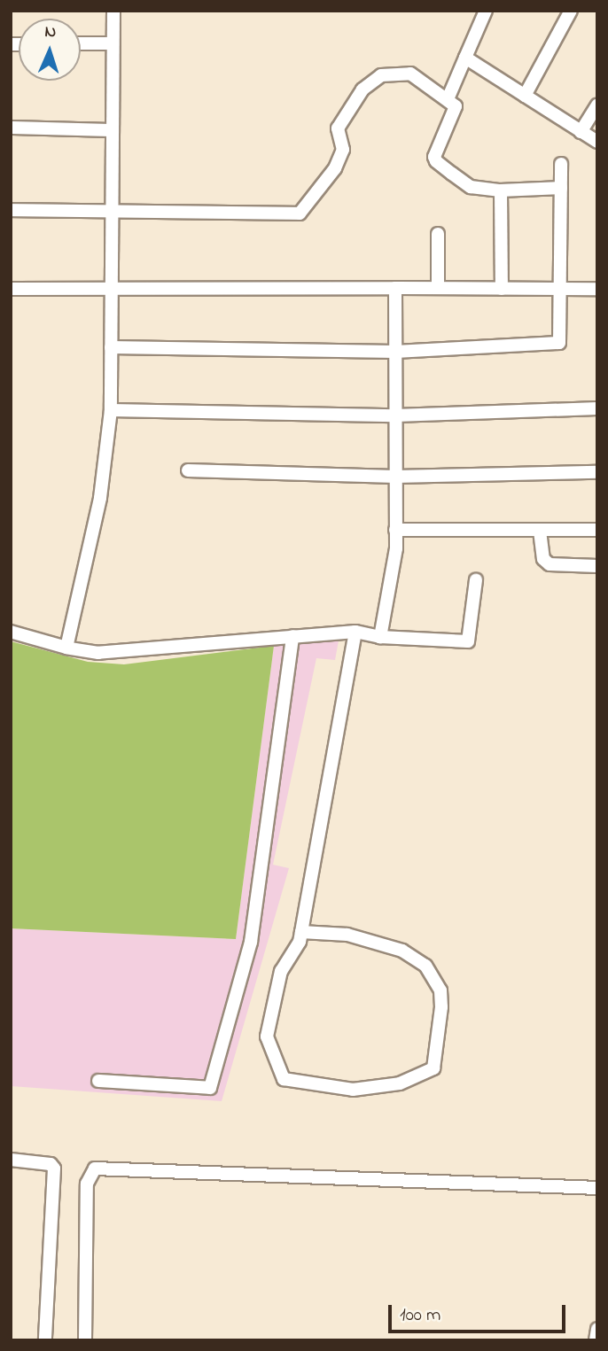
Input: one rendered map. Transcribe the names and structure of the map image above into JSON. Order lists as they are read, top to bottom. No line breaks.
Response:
{"scale_bar":"100 m","north":"top"}
